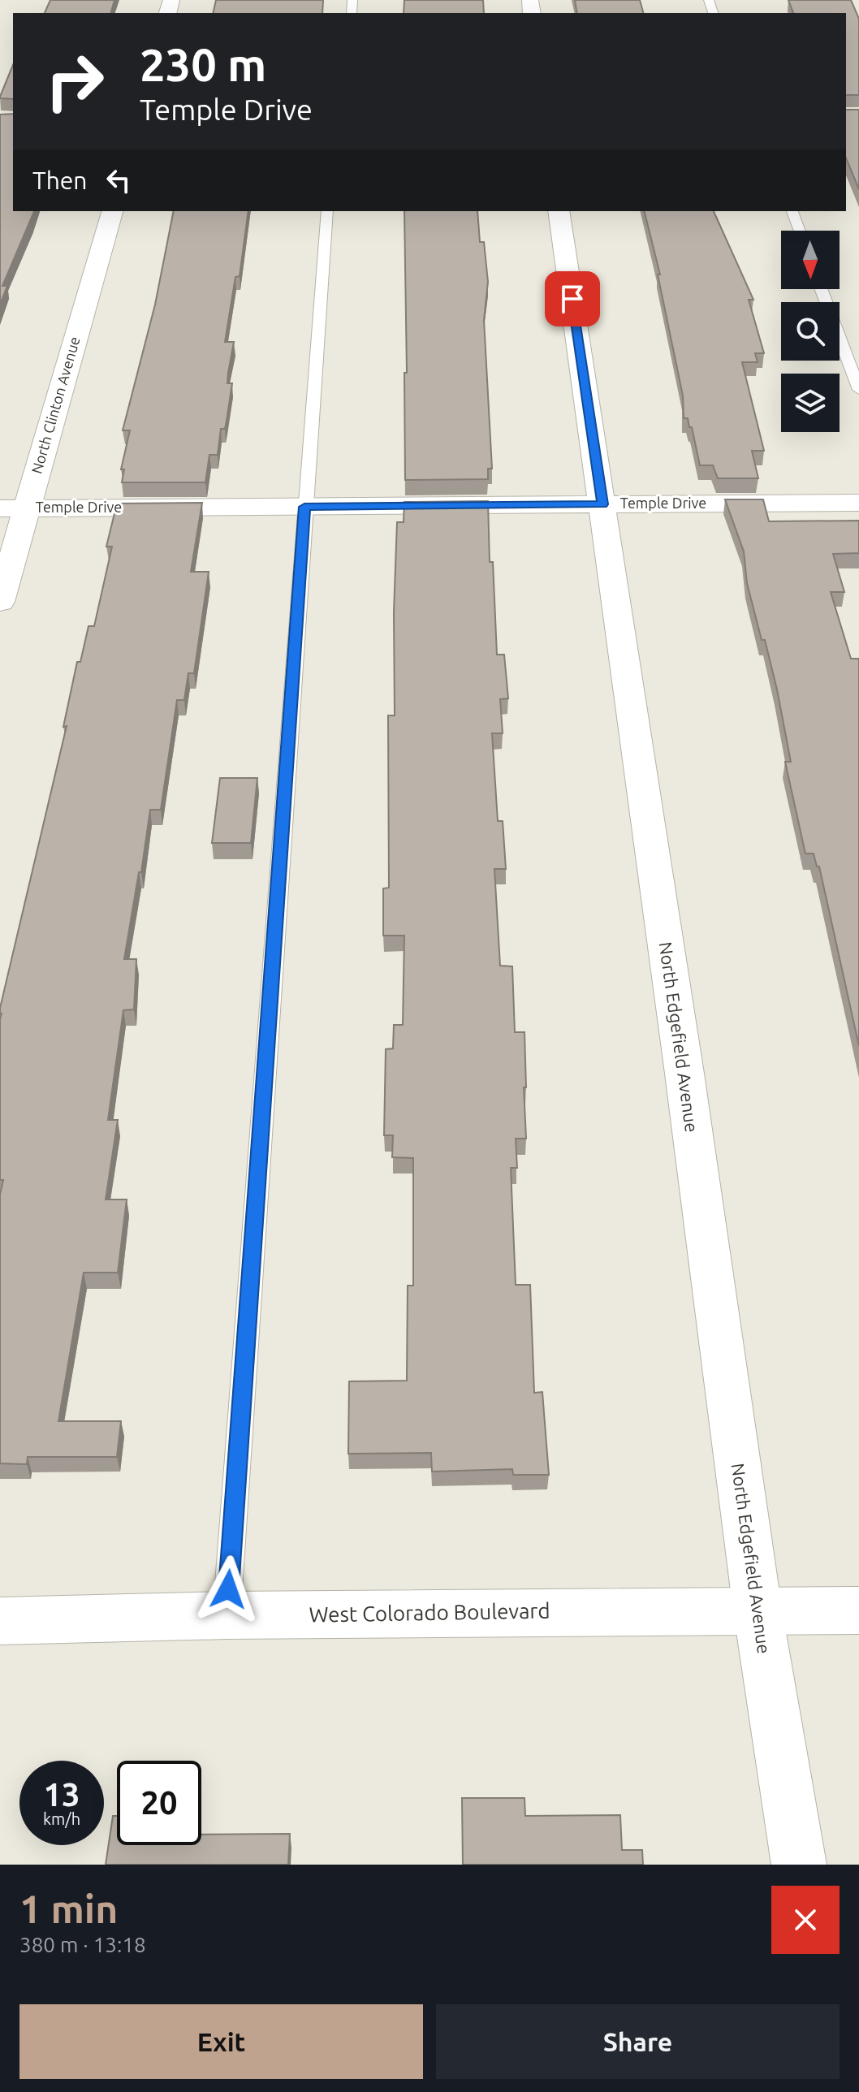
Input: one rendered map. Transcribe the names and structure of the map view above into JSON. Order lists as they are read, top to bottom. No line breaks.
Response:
{"streets":{"street":["North Clinton Avenue","Temple Drive","North Edgefield Avenue","West Colorado Boulevard"]},"crossings":[["North Clinton Avenue","Temple Drive"],["Temple Drive","North Edgefield Avenue"],["North Edgefield Avenue","West Colorado Boulevard"]],"north":"bottom","page":{"turn":["230 m","Temple Drive"],"then":"Then","speed":"13 km/h","limit":"20","heading":["1 min","380 m · 13:18"],"buttons":["Exit","Share"]}}
